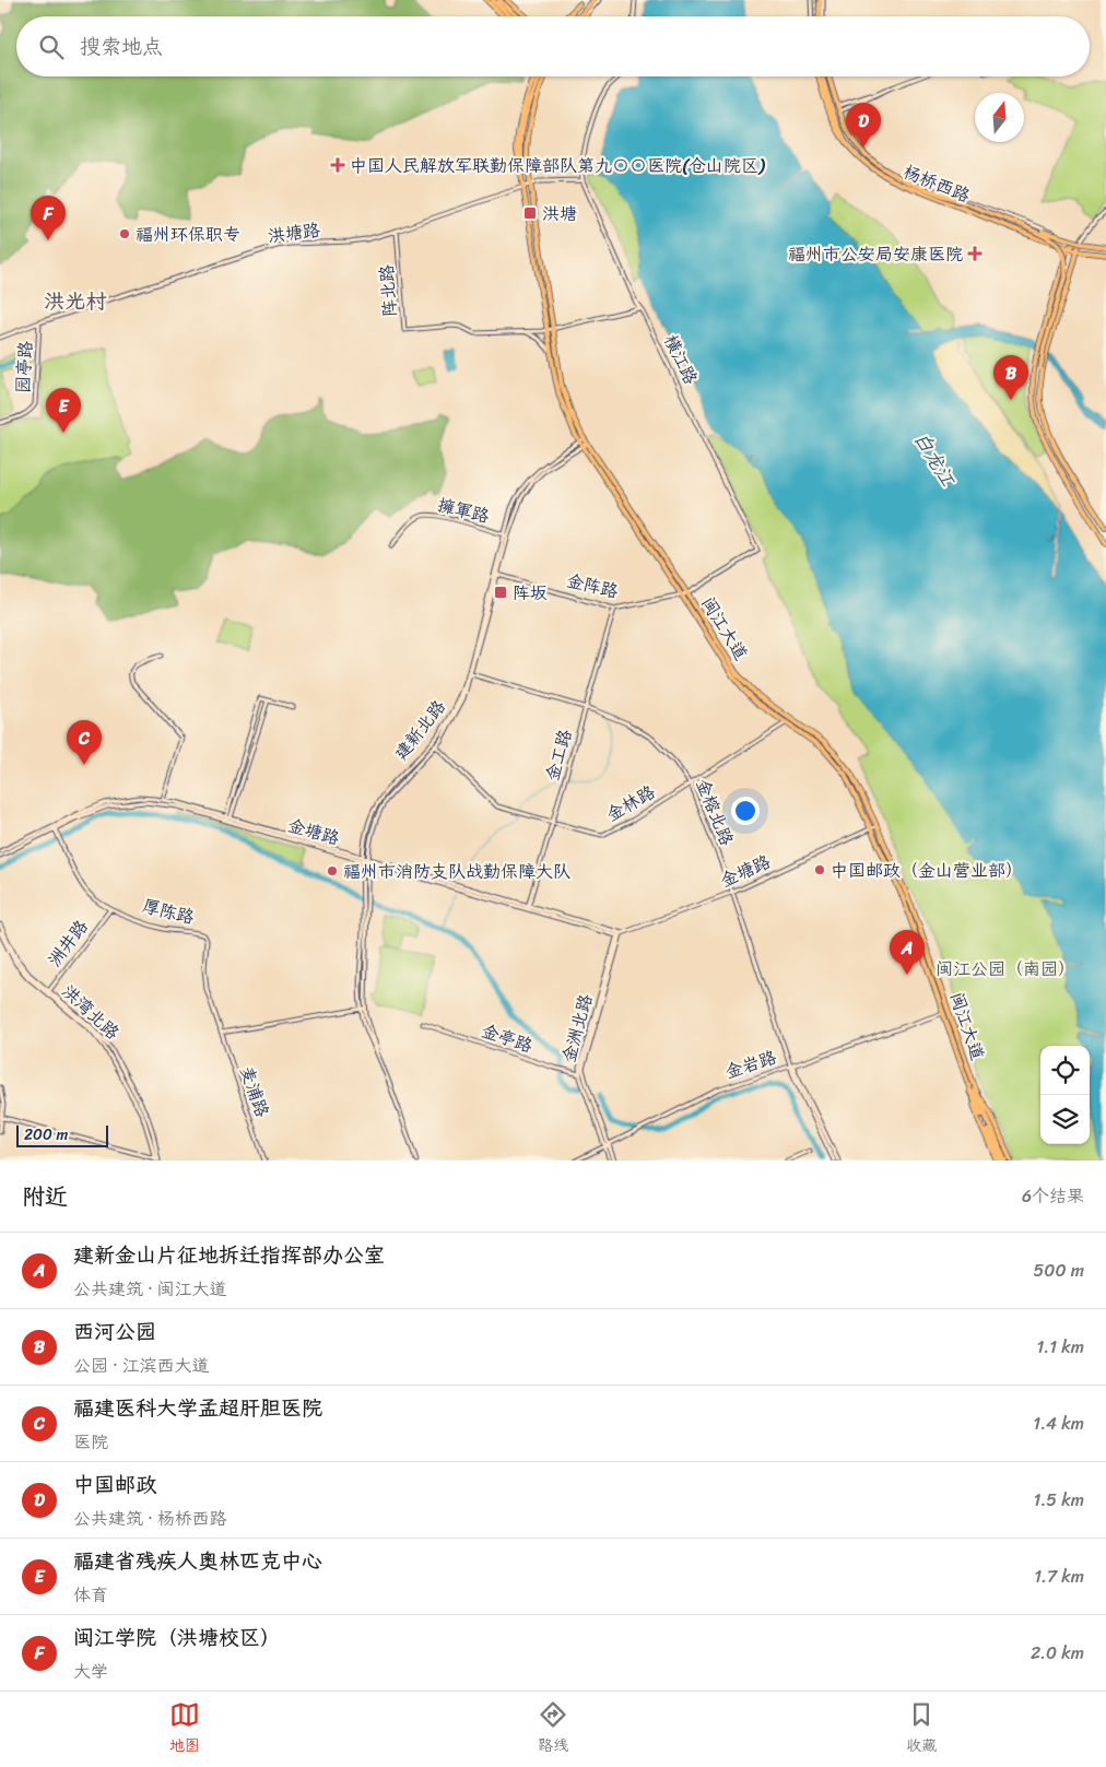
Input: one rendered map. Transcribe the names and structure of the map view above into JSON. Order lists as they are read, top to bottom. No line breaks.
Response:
{"streets":{"main road":["杨桥西路","闽江大道"],"street":["洪塘路","阵北路","横江路","园亭路","擁軍路","金阵路","建新北路","金工路","金林路","金榕北路","金塘路","厚陈路","洲井路","洪湾北路","金洲北路","金亭路","金岩路","麦浦路"]},"crossings":[["洪塘路","阵北路"],["洪塘路","横江路"],["洪塘路","园亭路"],["洪塘路","闽江大道"],["阵北路","横江路"],["阵北路","闽江大道"],["横江路","金阵路"],["横江路","闽江大道"],["擁軍路","建新北路"],["金阵路","闽江大道"],["金阵路","建新北路"],["金阵路","金工路"],["闽江大道","建新北路"],["闽江大道","金林路"],["闽江大道","金塘路"],["闽江大道","金岩路"],["建新北路","金林路"],["建新北路","金榕北路"],["建新北路","金塘路"],["金工路","金林路"],["金工路","金榕北路"],["金工路","金塘路"],["金林路","金榕北路"],["金榕北路","金塘路"],["金榕北路","金岩路"],["金塘路","厚陈路"],["金塘路","金洲北路"],["厚陈路","洲井路"],["厚陈路","麦浦路"],["洲井路","洪湾北路"],["金洲北路","金亭路"],["金洲北路","金岩路"]],"districts":["洪光村"],"water":["白龙江"],"parks":["闽江公园（南园）"],"places":{"health":["中国人民解放军联勤保障部队第九〇〇医院(仓山院区)","福州市公安局安康医院"],"transit":["洪塘","阵坂"],"other":["福州环保职专","中国邮政（金山营业部）","福州市消防支队战勤保障大队"]},"scale_bar":"200 m","north":"top","page":{"search":"搜索地点","pins":["D","F","B","E","C","A"],"scale":"200 m","heading":["附近","6个结果"],"list":[{"mark":"A","name":"建新金山片征地拆迁指挥部办公室","note":"公共建筑 · 闽江大道","value":"500 m"},{"mark":"B","name":"西河公园","note":"公园 · 江滨西大道","value":"1.1 km"},{"mark":"C","name":"福建医科大学孟超肝胆医院","note":"医院","value":"1.4 km"},{"mark":"D","name":"中国邮政","note":"公共建筑 · 杨桥西路","value":"1.5 km"},{"mark":"E","name":"福建省残疾人奥林匹克中心","note":"体育","value":"1.7 km"},{"mark":"F","name":"闽江学院（洪塘校区）","note":"大学","value":"2.0 km"}],"nav":["地图","路线","收藏"]}}
